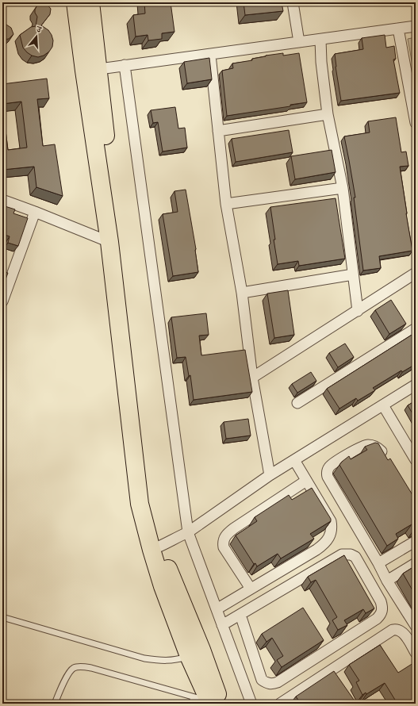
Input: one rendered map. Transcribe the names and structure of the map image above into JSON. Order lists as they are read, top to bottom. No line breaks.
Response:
{"north":"top"}
